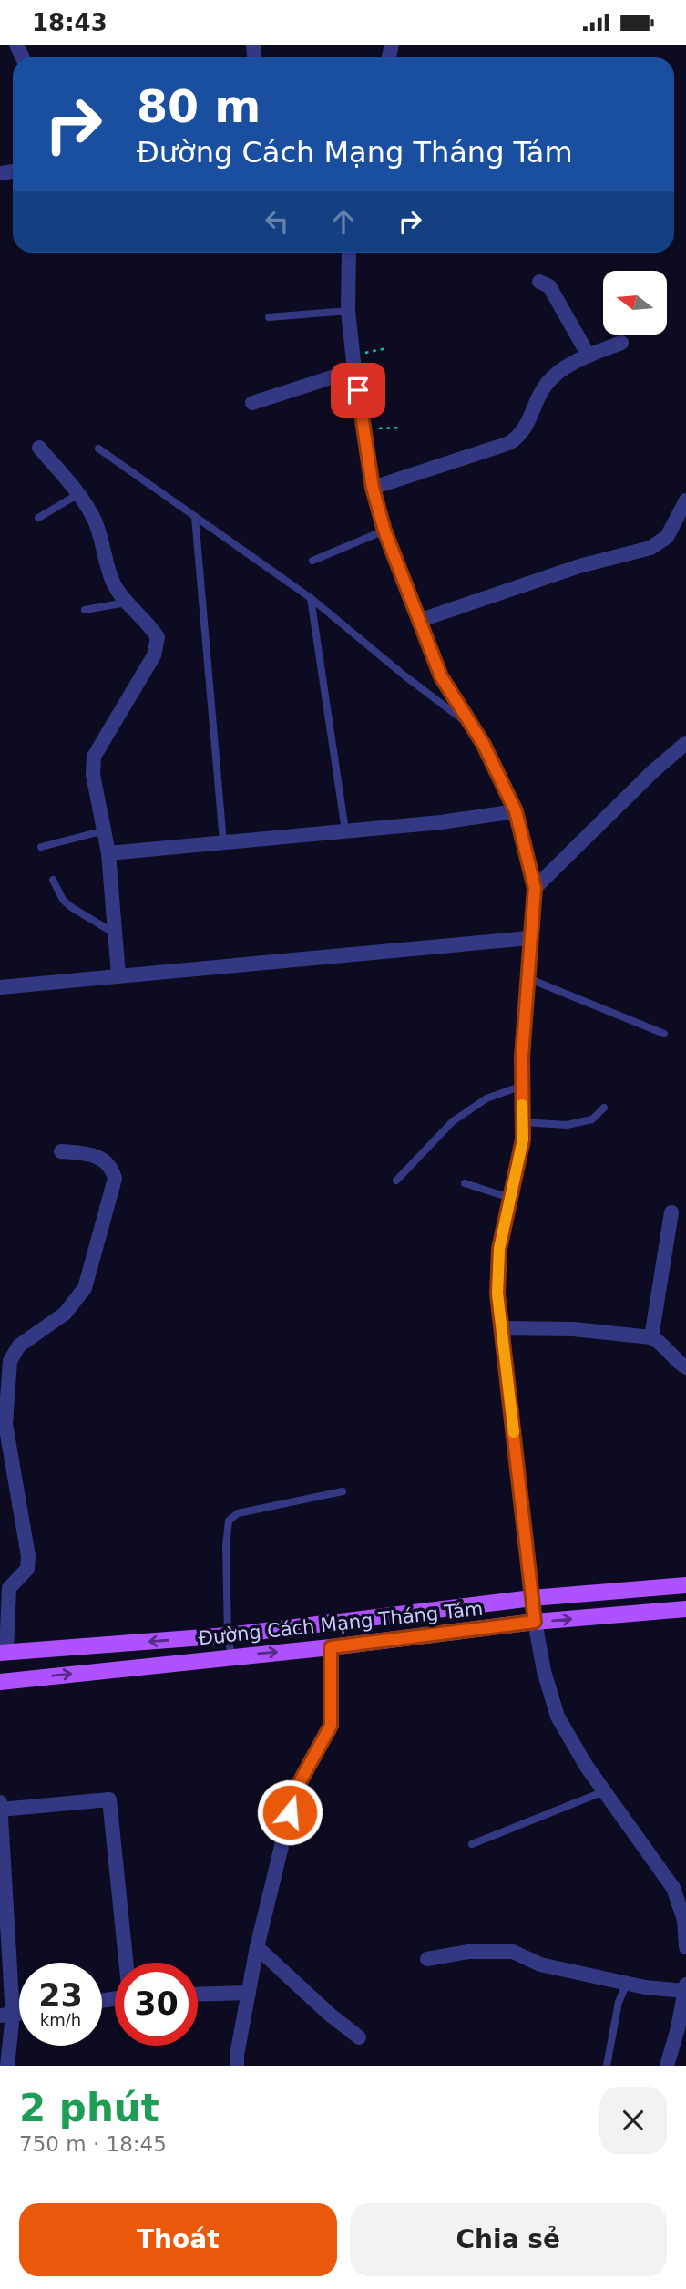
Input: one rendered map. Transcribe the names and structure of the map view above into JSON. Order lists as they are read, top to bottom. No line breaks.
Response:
{"streets":{"main road":["Đường Cách Mạng Tháng Tám"]},"north":"left","page":{"status":"18:43","turn":["80 m","Đường Cách Mạng Tháng Tám"],"speed":"23 km/h","limit":"30","heading":["2 phút","750 m · 18:45"],"buttons":["Thoát","Chia sẻ"]}}
